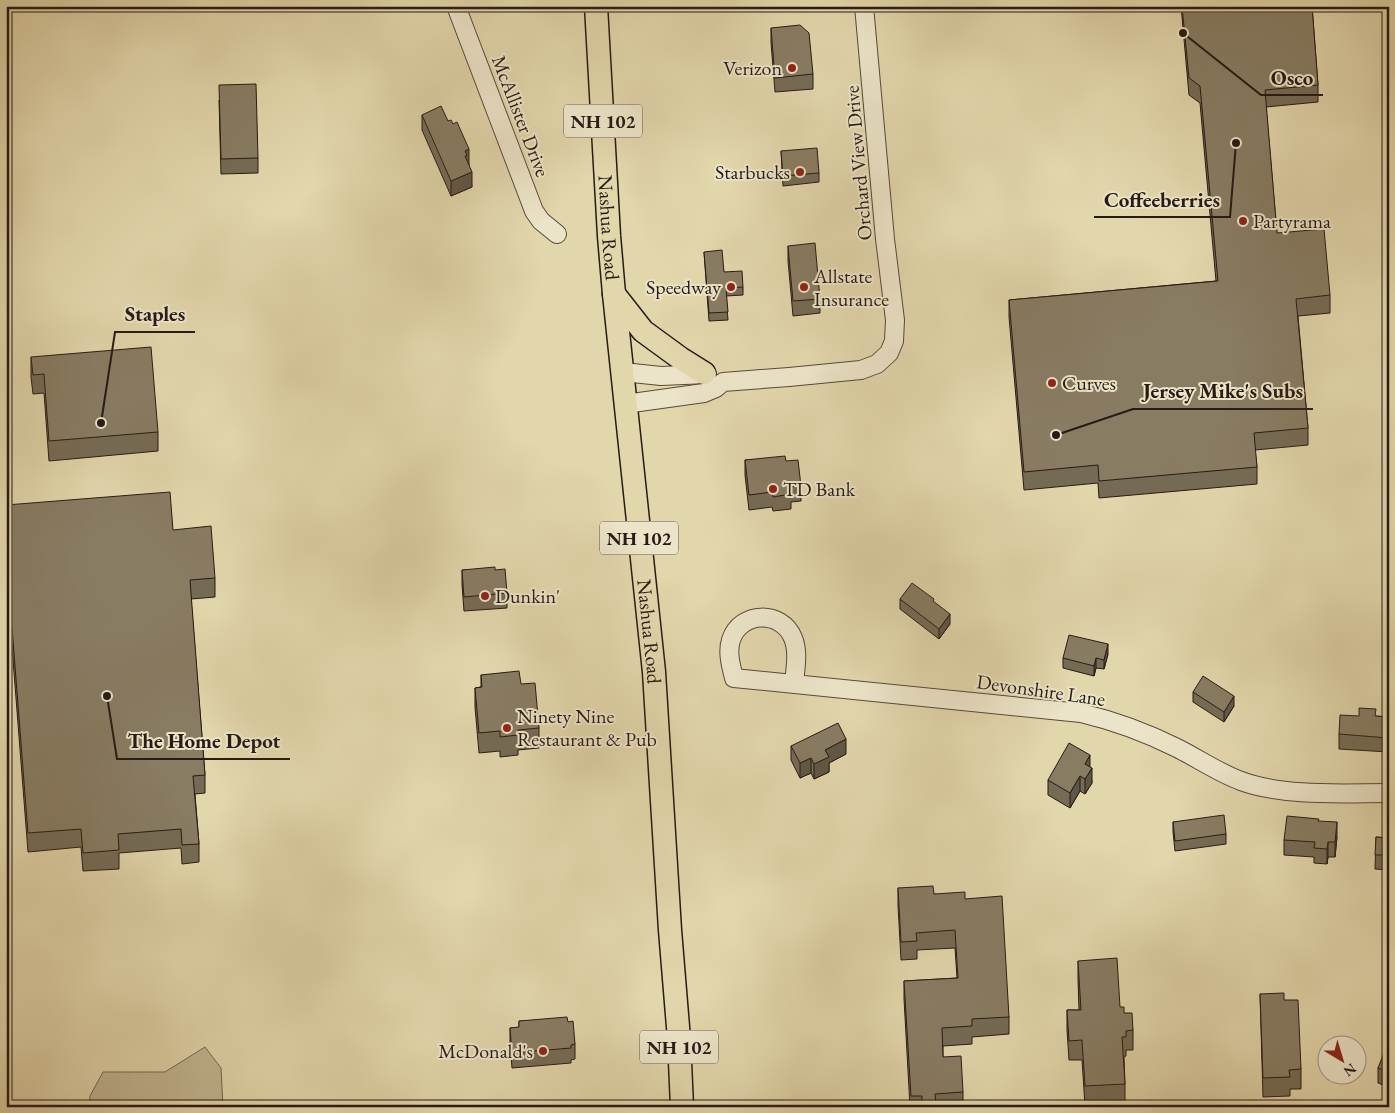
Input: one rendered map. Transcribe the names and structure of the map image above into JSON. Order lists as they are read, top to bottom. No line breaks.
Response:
{"streets":{"main road":["NH 102","Nashua Road"],"street":["McAllister Drive","Orchard View Drive","Devonshire Lane"]},"crossings":[["Orchard View Drive","Nashua Road"]],"places":["Osco","Verizon","Coffeeberries","Starbucks","Partyrama","Speedway","Allstate Insurance","Curves","Staples","Jersey Mike's Subs","TD Bank","Dunkin'","The Home Depot","Ninety Nine Restaurant & Pub","McDonald's"],"north":"bottom right"}
